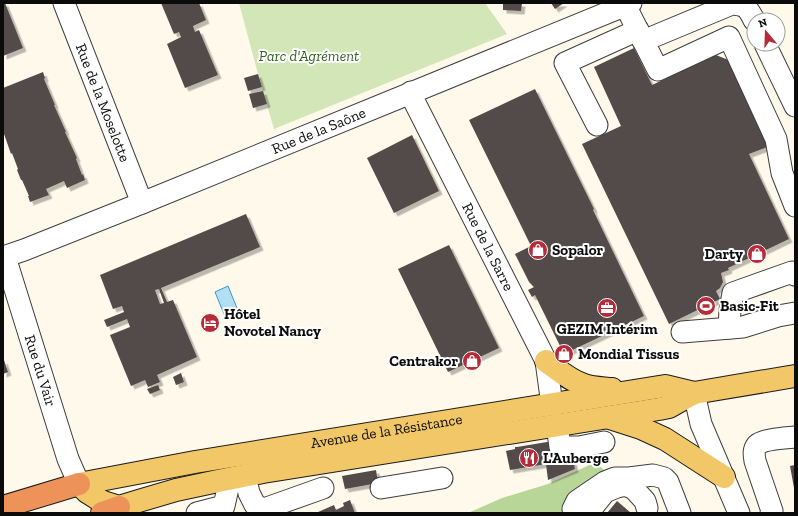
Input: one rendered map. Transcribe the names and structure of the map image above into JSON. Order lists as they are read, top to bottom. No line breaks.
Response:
{"streets":{"main road":["Avenue de la Résistance"],"street":["Rue de la Moselotte","Rue de la Saône","Rue de la Sarre","Rue du Vair"]},"crossings":[["Rue de la Moselotte","Rue de la Saône"],["Rue de la Saône","Rue de la Sarre"],["Rue de la Saône","Rue du Vair"],["Rue de la Sarre","Avenue de la Résistance"],["Rue du Vair","Avenue de la Résistance"]],"parks":["Parc d'Agrément"],"places":{"shop":["Sopalor","Darty","Mondial Tissus","Centrakor"],"sports":["Basic-Fit"],"office":["GEZIM Intérim"],"hotel":["Hôtel Novotel Nancy"],"restaurant":["L'Auberge"]},"north":"top"}
